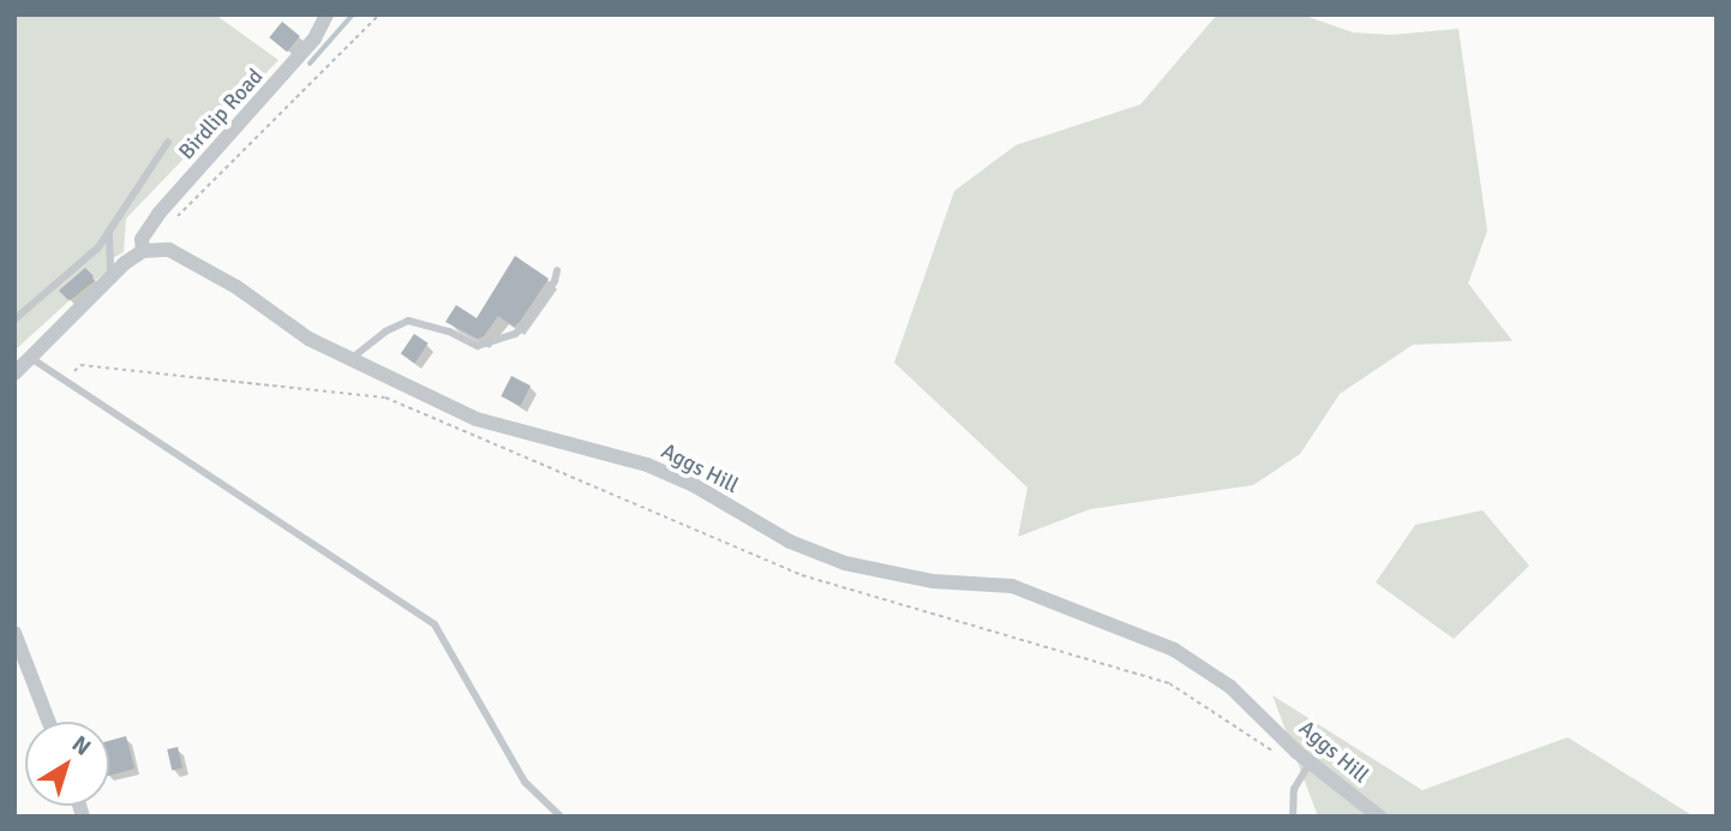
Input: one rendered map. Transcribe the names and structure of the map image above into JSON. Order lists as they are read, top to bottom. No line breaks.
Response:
{"streets":{"street":["Birdlip Road","Aggs Hill"]},"crossings":[["Birdlip Road","Aggs Hill"]],"north":"top right"}
